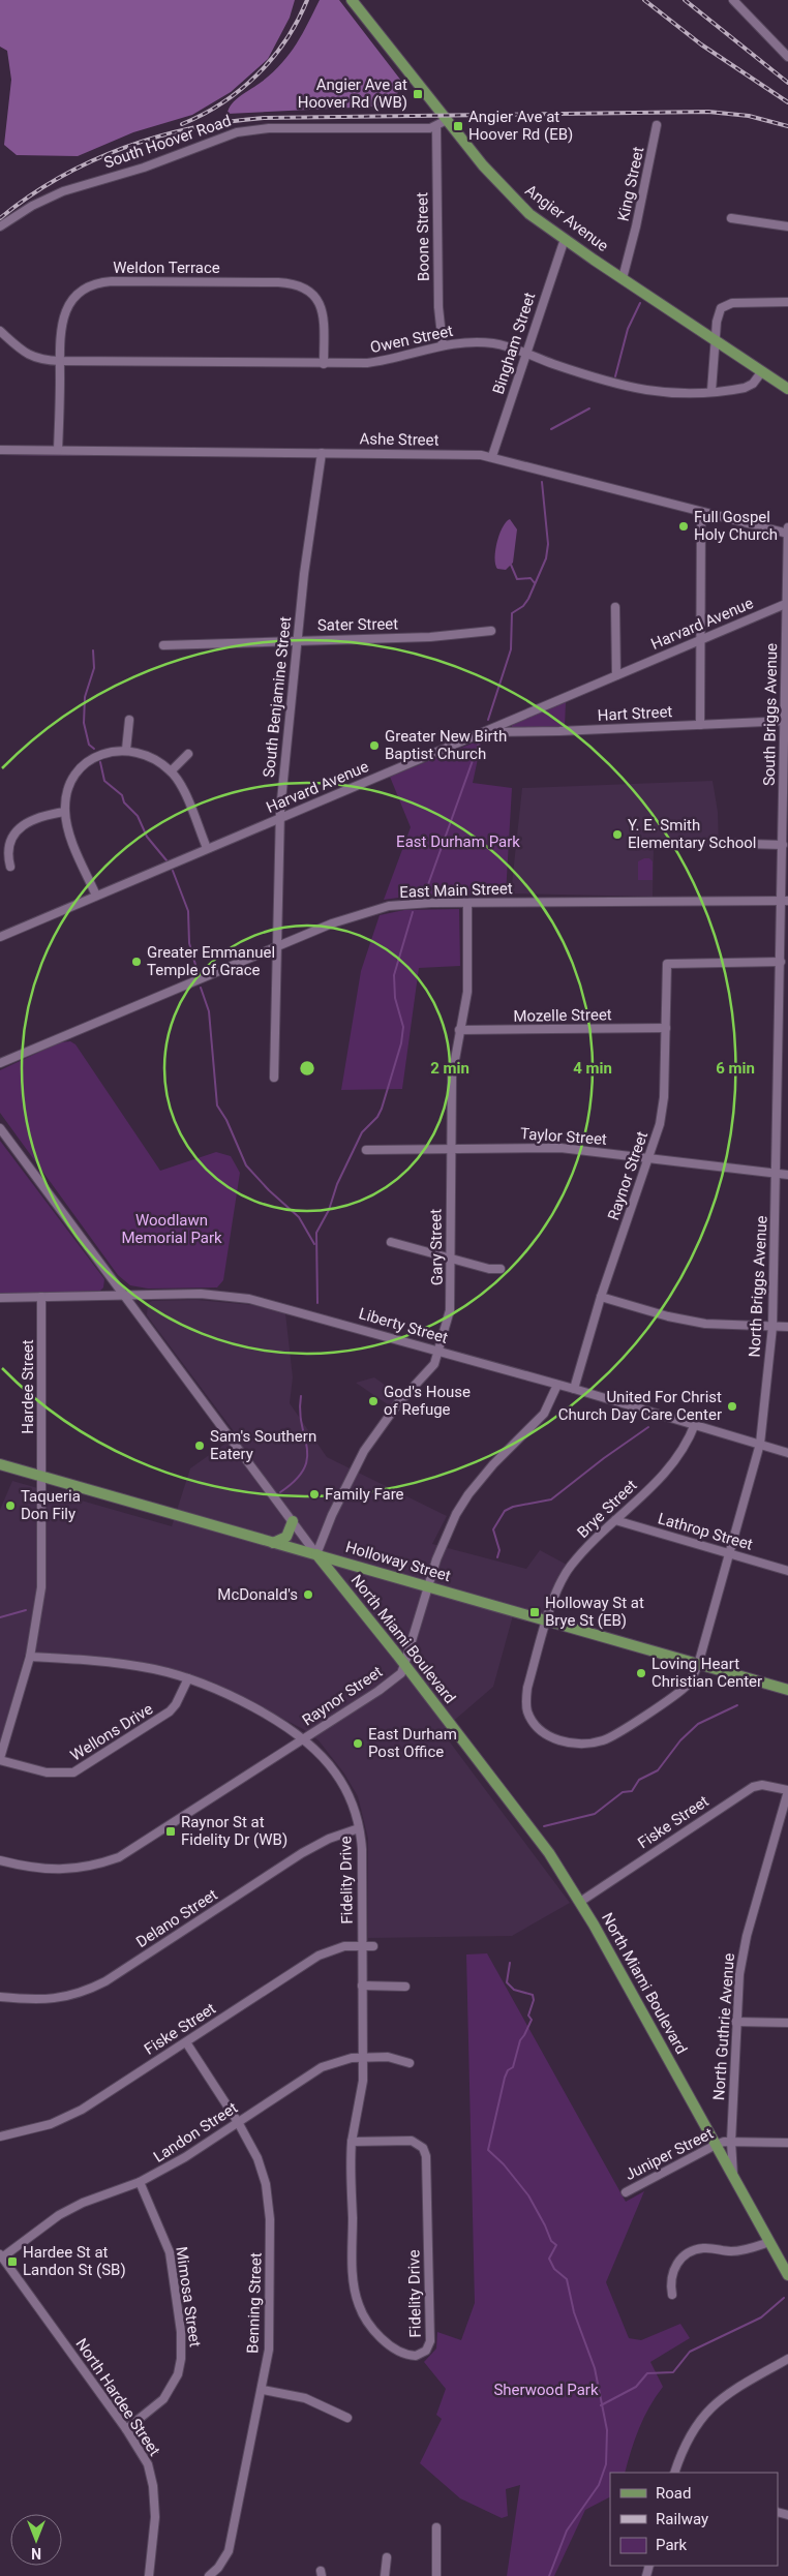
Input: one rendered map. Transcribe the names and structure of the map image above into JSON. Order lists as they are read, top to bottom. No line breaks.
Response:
{"streets":{"main road":["Angier Avenue","Holloway Street","North Miami Boulevard"],"street":["South Hoover Road","King Street","Boone Street","Weldon Terrace","Owen Street","Bingham Street","Ashe Street","Harvard Avenue","Sater Street","South Benjamine Street","Hart Street","South Briggs Avenue","East Main Street","Mozelle Street","Taylor Street","Raynor Street","Gary Street","North Briggs Avenue","Liberty Street","Hardee Street","Brye Street","Lathrop Street","Wellons Drive","Fiske Street","Fidelity Drive","Delano Street","North Guthrie Avenue","Landon Street","Juniper Street","Mimosa Street","Benning Street","North Hardee Street"]},"crossings":[["South Hoover Road","Boone Street"],["King Street","Angier Avenue"],["Angier Avenue","Owen Street"],["Angier Avenue","Bingham Street"],["Boone Street","Owen Street"],["Weldon Terrace","Owen Street"],["Weldon Terrace","Ashe Street"],["Owen Street","Bingham Street"],["Bingham Street","Ashe Street"],["Ashe Street","South Benjamine Street"],["Ashe Street","South Briggs Avenue"],["Harvard Avenue","South Benjamine Street"],["Harvard Avenue","Hart Street"],["Harvard Avenue","South Briggs Avenue"],["Sater Street","South Benjamine Street"],["South Benjamine Street","East Main Street"],["Hart Street","South Briggs Avenue"],["South Briggs Avenue","East Main Street"],["South Briggs Avenue","North Briggs Avenue"],["East Main Street","Gary Street"],["East Main Street","North Briggs Avenue"],["Mozelle Street","Raynor Street"],["Mozelle Street","Gary Street"],["Taylor Street","Raynor Street"],["Taylor Street","Gary Street"],["Taylor Street","North Briggs Avenue"],["Raynor Street","North Briggs Avenue"],["Raynor Street","Liberty Street"],["Raynor Street","Holloway Street"],["Raynor Street","North Miami Boulevard"],["Raynor Street","Fidelity Drive"],["Gary Street","Liberty Street"],["Gary Street","Holloway Street"],["Gary Street","North Miami Boulevard"],["North Briggs Avenue","Liberty Street"],["North Briggs Avenue","Brye Street"],["North Briggs Avenue","Lathrop Street"],["North Briggs Avenue","Holloway Street"],["Liberty Street","Hardee Street"],["Liberty Street","Brye Street"],["Liberty Street","North Miami Boulevard"],["Hardee Street","Holloway Street"],["Brye Street","Lathrop Street"],["Brye Street","Holloway Street"],["Holloway Street","North Miami Boulevard"],["North Miami Boulevard","Fiske Street"],["North Miami Boulevard","North Guthrie Avenue"],["North Miami Boulevard","Juniper Street"],["Wellons Drive","Fidelity Drive"],["Fiske Street","Fidelity Drive"],["Fiske Street","North Guthrie Avenue"],["Fiske Street","Benning Street"],["Fidelity Drive","Delano Street"],["Fidelity Drive","Landon Street"],["North Guthrie Avenue","Juniper Street"],["Landon Street","Mimosa Street"],["Landon Street","Benning Street"],["Landon Street","North Hardee Street"],["Mimosa Street","North Hardee Street"]],"parks":["East Durham Park","Woodlawn Memorial Park","Sherwood Park"],"places":{"transit":["Angier Ave at Hoover Rd (WB)","Angier Ave at Hoover Rd (EB)","Holloway St at Brye St (EB)","Raynor St at Fidelity Dr (WB)","Hardee St at Landon St (SB)"],"other":["Full Gospel Holy Church","Greater New Birth Baptist Church","Y. E. Smith Elementary School","Greater Emmanuel Temple of Grace","God's House of Refuge","United For Christ Church Day Care Center","Sam's Southern Eatery","Family Fare","Taqueria Don Fily","McDonald's","Loving Heart Christian Center","East Durham Post Office"]},"legend":["Road","Railway","Park"],"north":"bottom","rings":["2 min","4 min","6 min"]}
